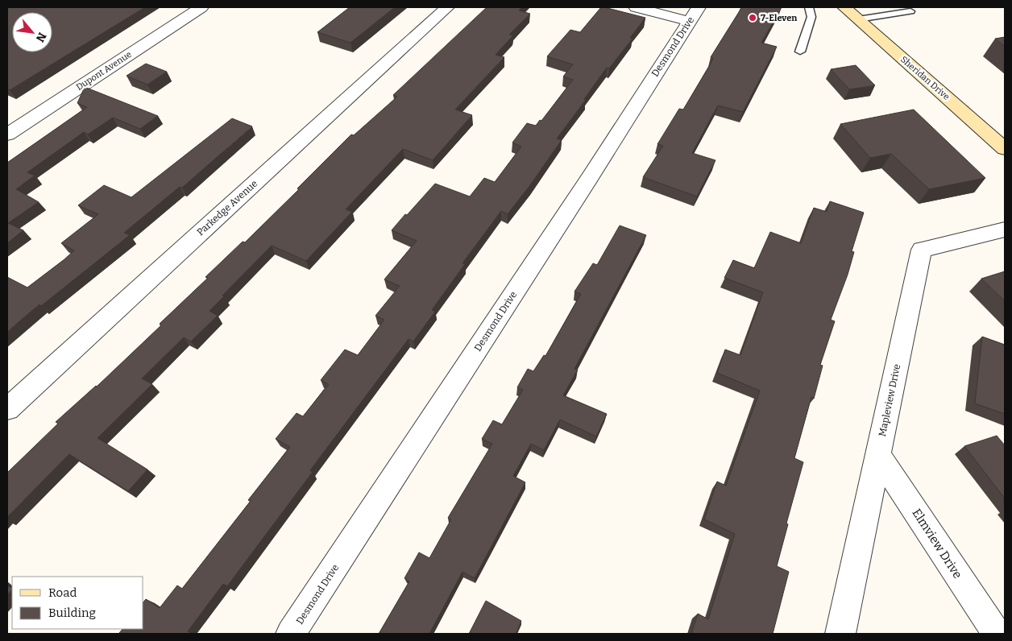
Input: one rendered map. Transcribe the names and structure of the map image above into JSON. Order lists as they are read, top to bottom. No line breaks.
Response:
{"streets":{"main road":["Sheridan Drive"],"street":["Desmond Drive","Dupont Avenue","Parkedge Avenue","Mapleview Drive","Elmview Drive"]},"crossings":[["Mapleview Drive","Elmview Drive"]],"places":["7-Eleven"],"legend":["Road","Building"],"north":"bottom right"}
